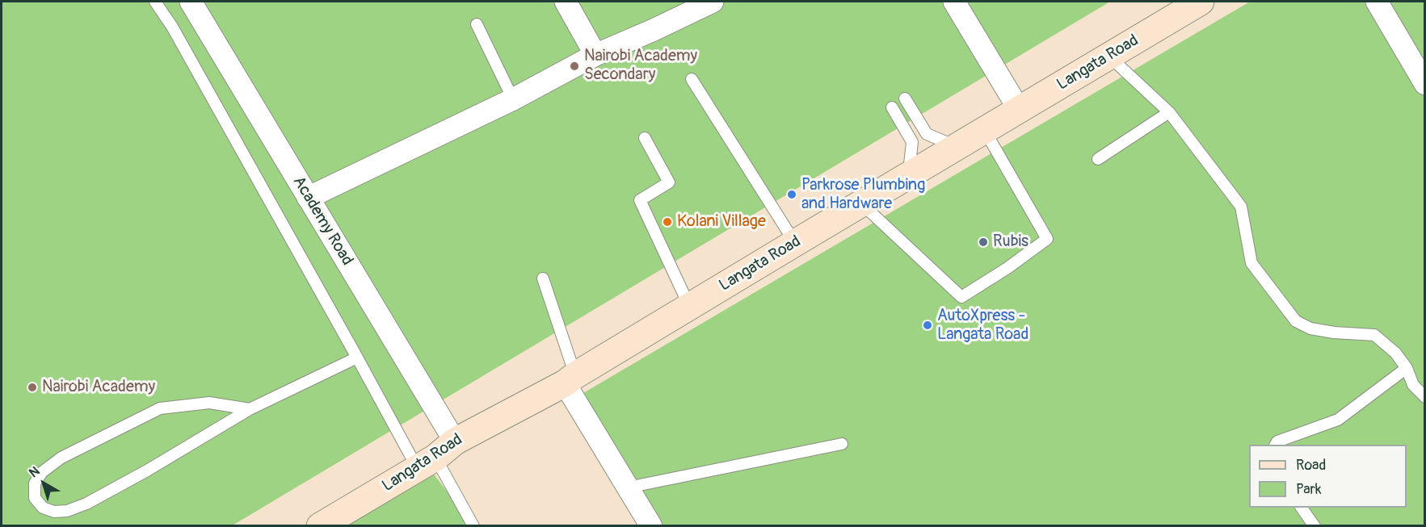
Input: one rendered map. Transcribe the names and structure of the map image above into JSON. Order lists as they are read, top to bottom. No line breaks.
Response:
{"streets":{"main road":["Langata Road"],"street":["Academy Road"]},"crossings":[["Langata Road","Academy Road"]],"places":["Nairobi Academy Secondary","Parkrose Plumbing and Hardware","Kolani Village","Rubis","AutoXpress - Langata Road","Nairobi Academy"],"legend":["Road","Park"],"north":"top left"}
